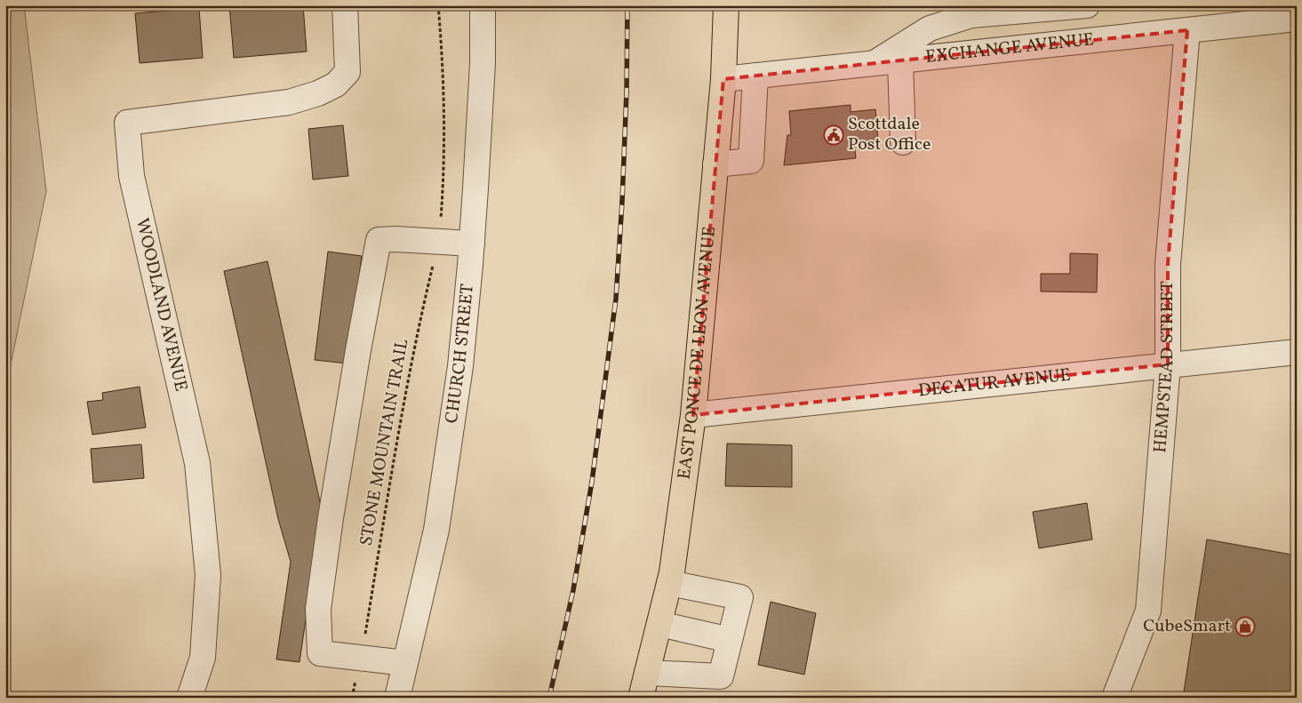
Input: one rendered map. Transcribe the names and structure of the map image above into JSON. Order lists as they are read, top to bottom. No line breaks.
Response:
{"streets":{"main road":["EAST PONCE DE LEON AVENUE"],"street":["EXCHANGE AVENUE","WOODLAND AVENUE","CHURCH STREET","HEMPSTEAD STREET","DECATUR AVENUE"],"path":["STONE MOUNTAIN TRAIL"]},"crossings":[["EXCHANGE AVENUE","EAST PONCE DE LEON AVENUE"],["EXCHANGE AVENUE","HEMPSTEAD STREET"],["EAST PONCE DE LEON AVENUE","DECATUR AVENUE"],["HEMPSTEAD STREET","DECATUR AVENUE"]],"places":{"public building":["Scottdale Post Office"],"shop":["CubeSmart"]}}
